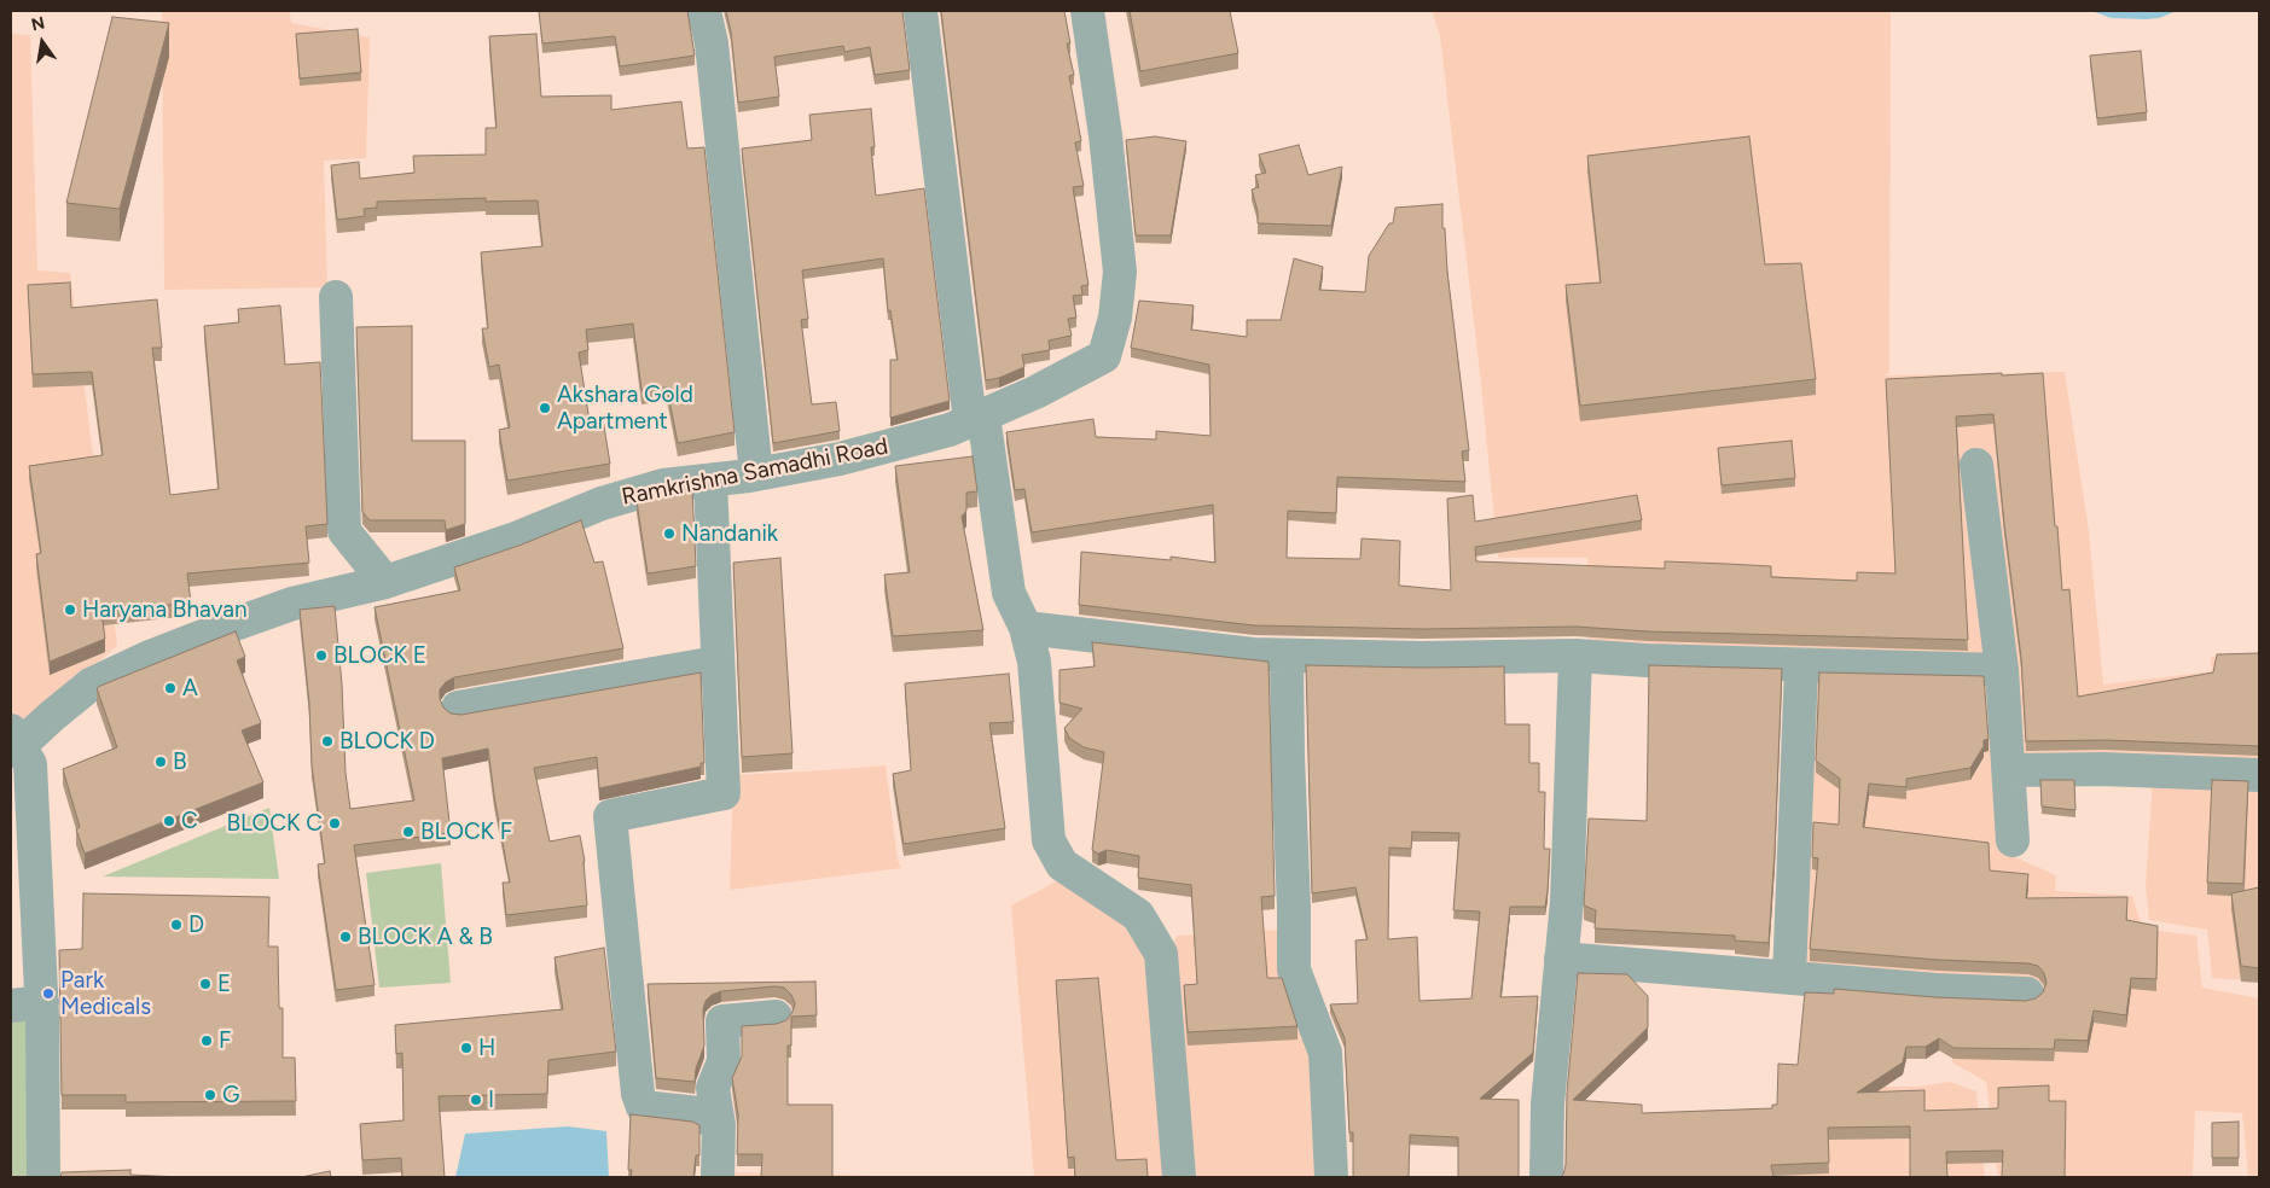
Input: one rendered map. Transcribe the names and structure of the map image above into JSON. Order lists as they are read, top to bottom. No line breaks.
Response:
{"streets":{"street":["Ramkrishna Samadhi Road"]},"places":["Akshara Gold Apartment","Nandanik","Haryana Bhavan","BLOCK E","A","BLOCK D","B","C","BLOCK C","BLOCK F","D","BLOCK A & B","E","Park Medicals","F","H","G","I"],"north":"top"}
